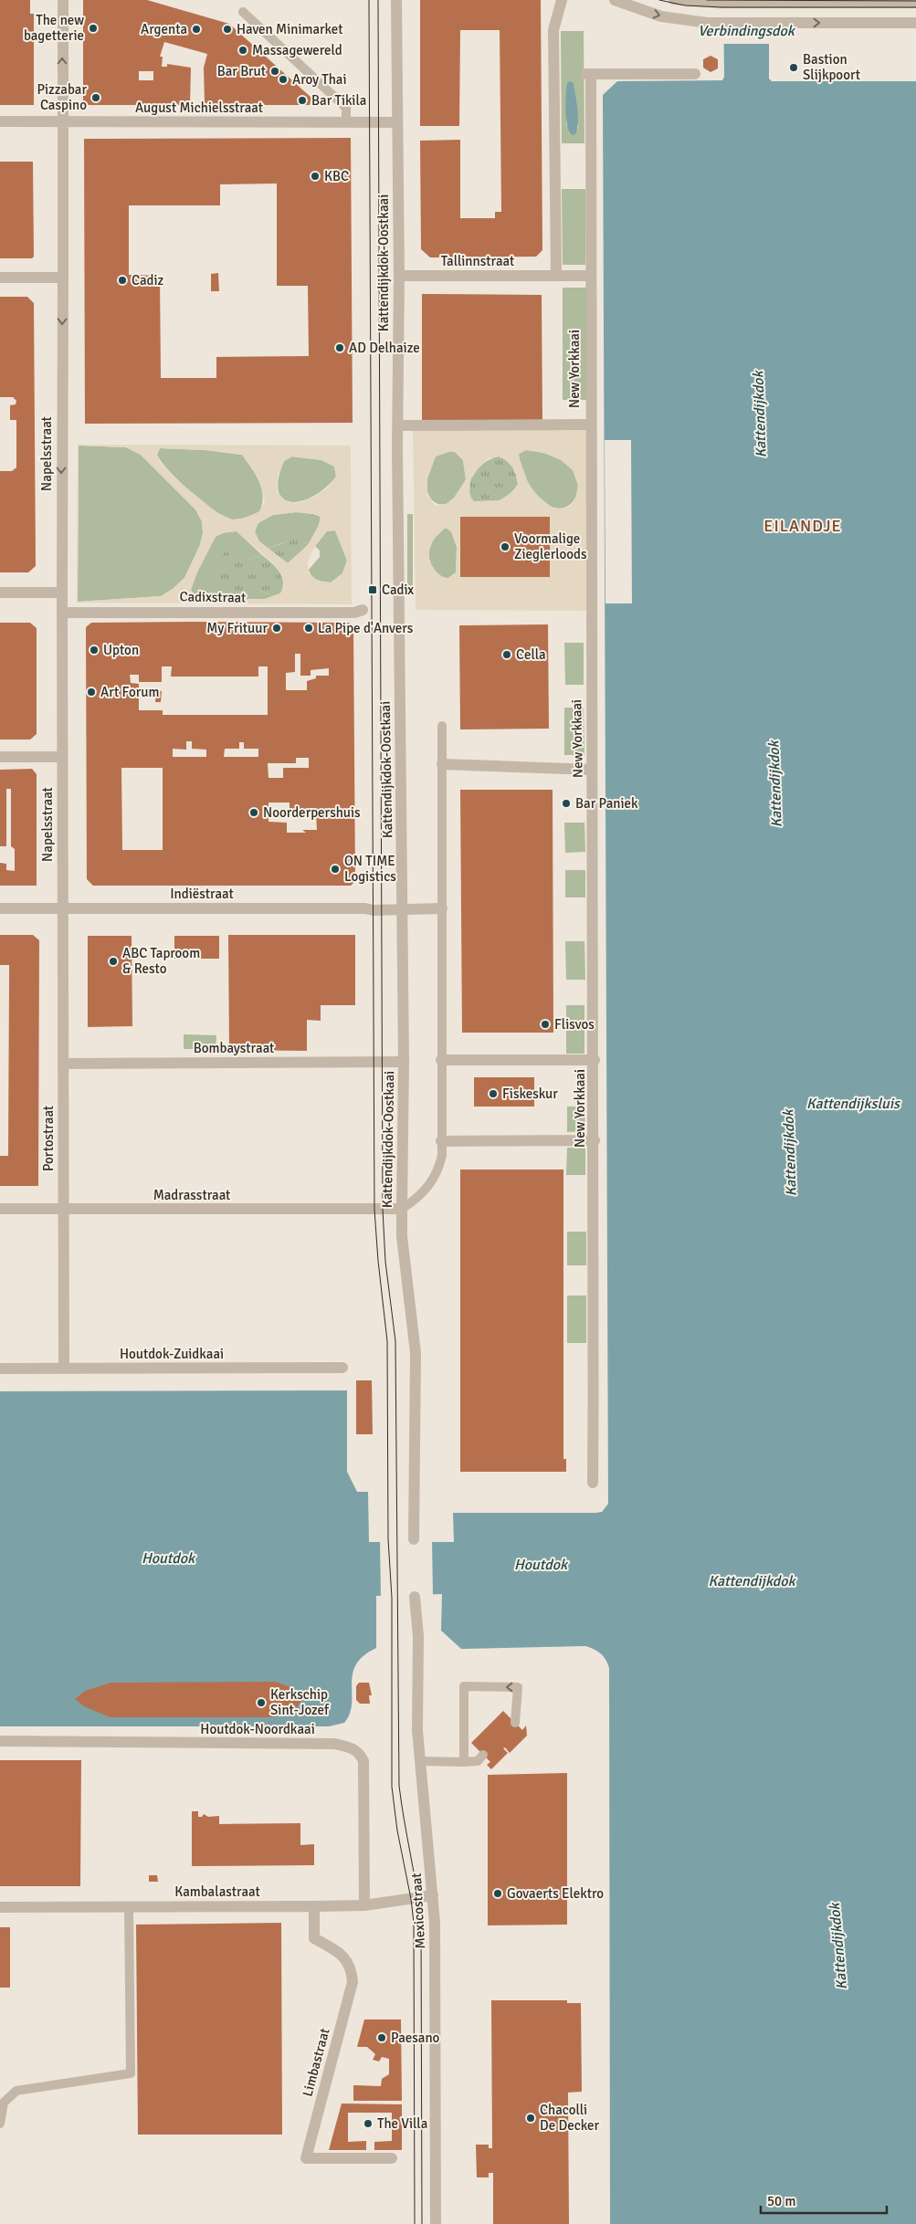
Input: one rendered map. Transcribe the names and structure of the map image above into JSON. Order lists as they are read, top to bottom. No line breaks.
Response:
{"streets":{"street":["August Michielsstraat","Tallinnstraat","Kattendijkdok-Oostkaai","New Yorkkaai","Napelsstraat","Cadixstraat","Indiëstraat","Bombaystraat","Portostraat","Madrasstraat","Houtdok-Zuidkaai","Houtdok-Noordkaai","Kambalastraat","Mexicostraat","Limbastraat"]},"crossings":[["August Michielsstraat","Kattendijkdok-Oostkaai"],["August Michielsstraat","Napelsstraat"],["Tallinnstraat","Kattendijkdok-Oostkaai"],["Kattendijkdok-Oostkaai","Indiëstraat"],["Kattendijkdok-Oostkaai","Bombaystraat"],["Kattendijkdok-Oostkaai","Madrasstraat"],["Napelsstraat","Cadixstraat"],["Napelsstraat","Indiëstraat"],["Napelsstraat","Portostraat"],["Indiëstraat","Portostraat"],["Bombaystraat","Portostraat"],["Portostraat","Madrasstraat"],["Portostraat","Houtdok-Zuidkaai"],["Houtdok-Noordkaai","Kambalastraat"],["Kambalastraat","Mexicostraat"],["Kambalastraat","Limbastraat"]],"districts":["EILANDJE"],"water":["Verbindingsdok","Kattendijkdok","Kattendijksluis","Houtdok"],"places":{"other":["The new bagetterie","Argenta","Haven Minimarket","Massagewereld","Bastion Slijkpoort","Bar Brut","Aroy Thai","Pizzabar Caspino","Bar Tikila","KBC","Cadiz","AD Delhaize","Voormalige Zieglerloods","My Frituur","La Pipe d'Anvers","Upton","Cella","Art Forum","Bar Paniek","Noorderpershuis","ON TIME Logistics","ABC Taproom & Resto","Flisvos","Fiskeskur","Kerkschip Sint-Jozef","Govaerts Elektro","Paesano","Chacolli De Decker","The Villa"],"transit":["Cadix"]},"scale_bar":"50 m"}
